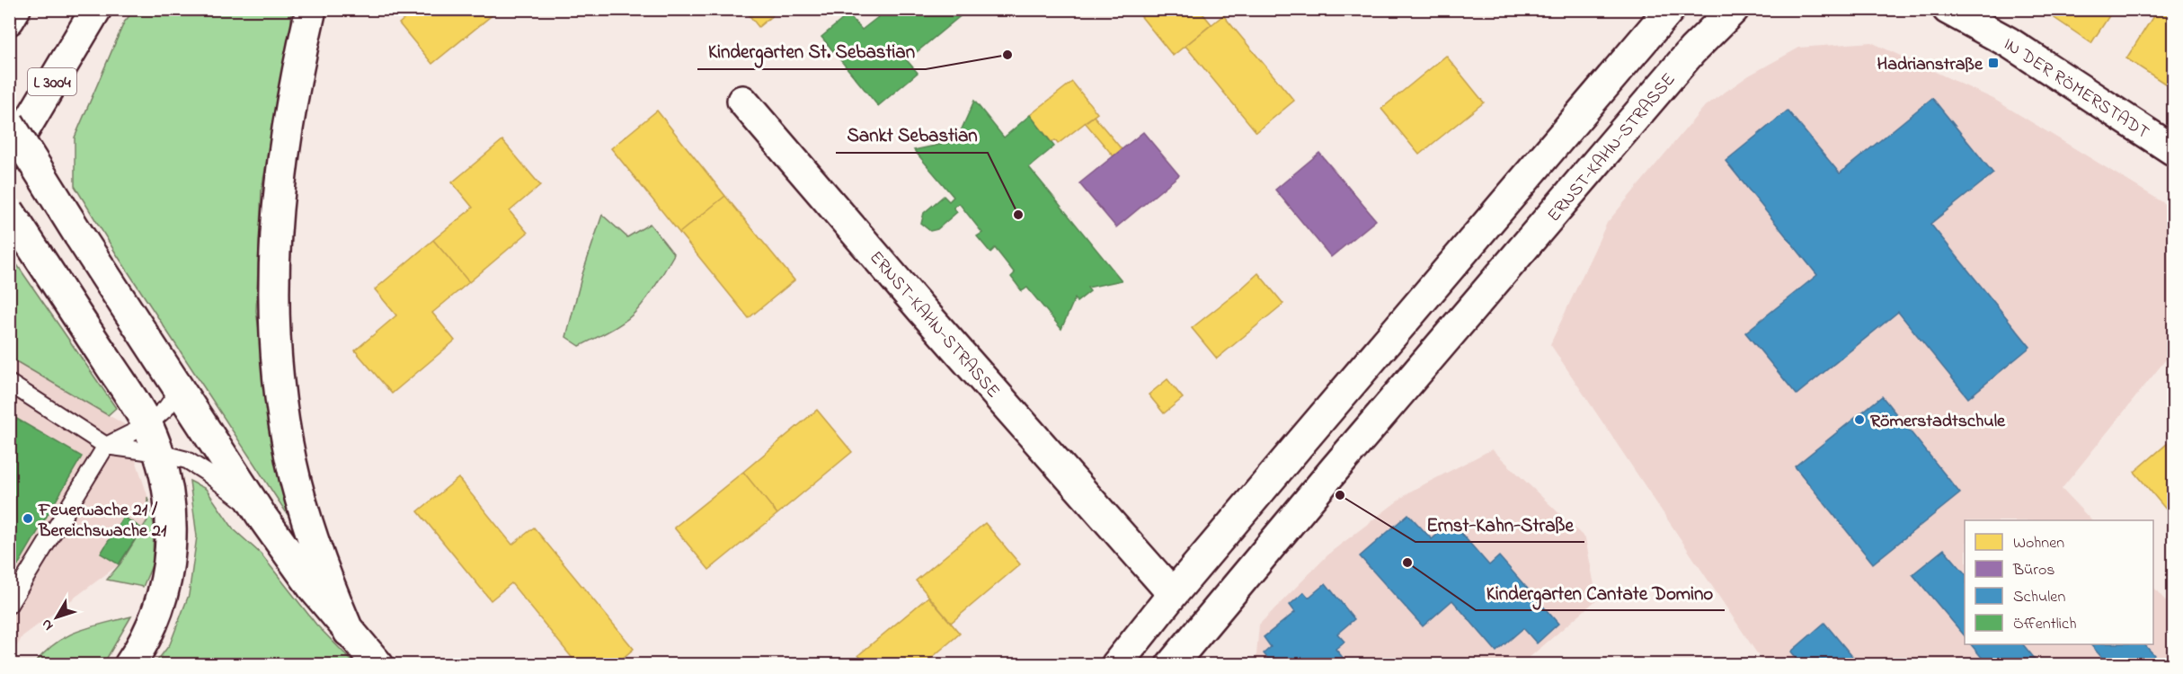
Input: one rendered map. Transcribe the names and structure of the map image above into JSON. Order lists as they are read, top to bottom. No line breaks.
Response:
{"streets":{"main road":["L 3004","IN DER RÖMERSTADT","ERNST-KAHN-STRASSE"]},"places":{"other":["Kindergarten St. Sebastian","Sankt Sebastian","Römerstadtschule","Ernst-Kahn-Straße","Feuerwache 21 / Bereichswache 21","Kindergarten Cantate Domino"],"transit":["Hadrianstraße"]},"legend":["Wohnen","Büros","Schulen","Öffentlich"],"north":"bottom left"}
